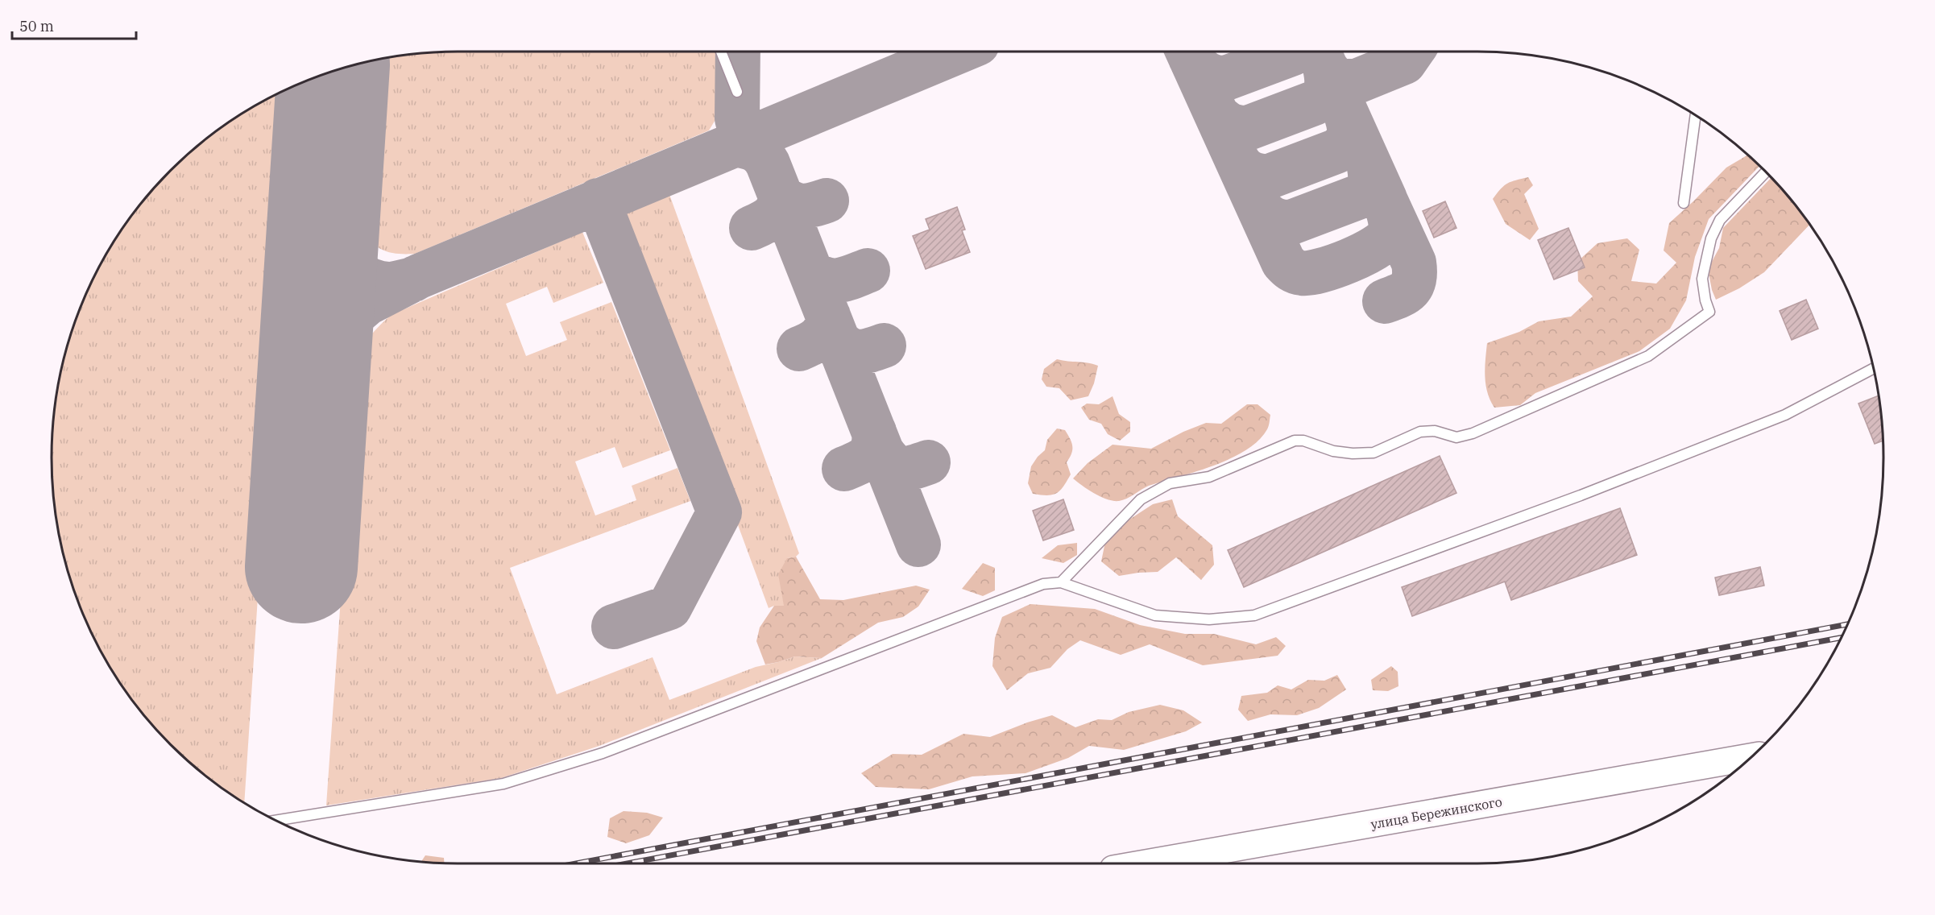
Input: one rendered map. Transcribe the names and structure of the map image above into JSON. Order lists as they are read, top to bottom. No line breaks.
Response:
{"streets":{"main road":["улица Бережинского"]},"scale_bar":"50 m"}
